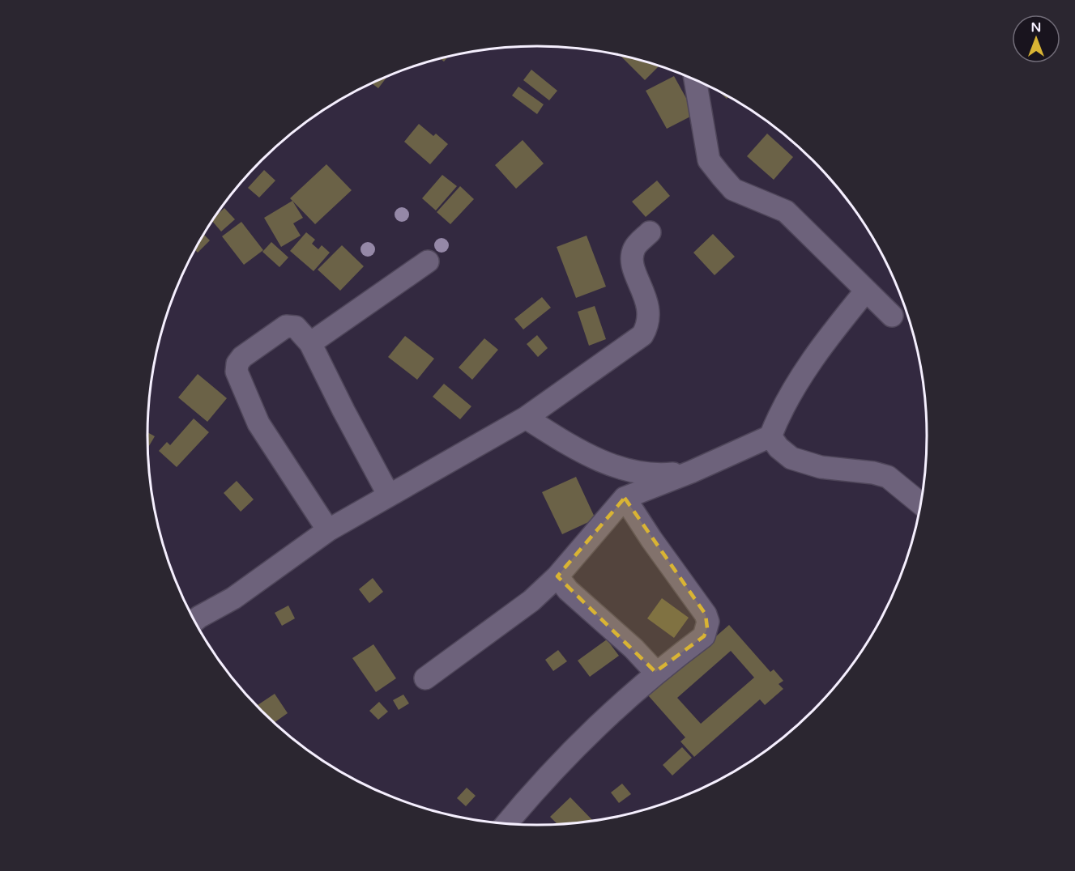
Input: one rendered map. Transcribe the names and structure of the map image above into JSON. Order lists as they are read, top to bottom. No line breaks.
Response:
{"north":"top"}
